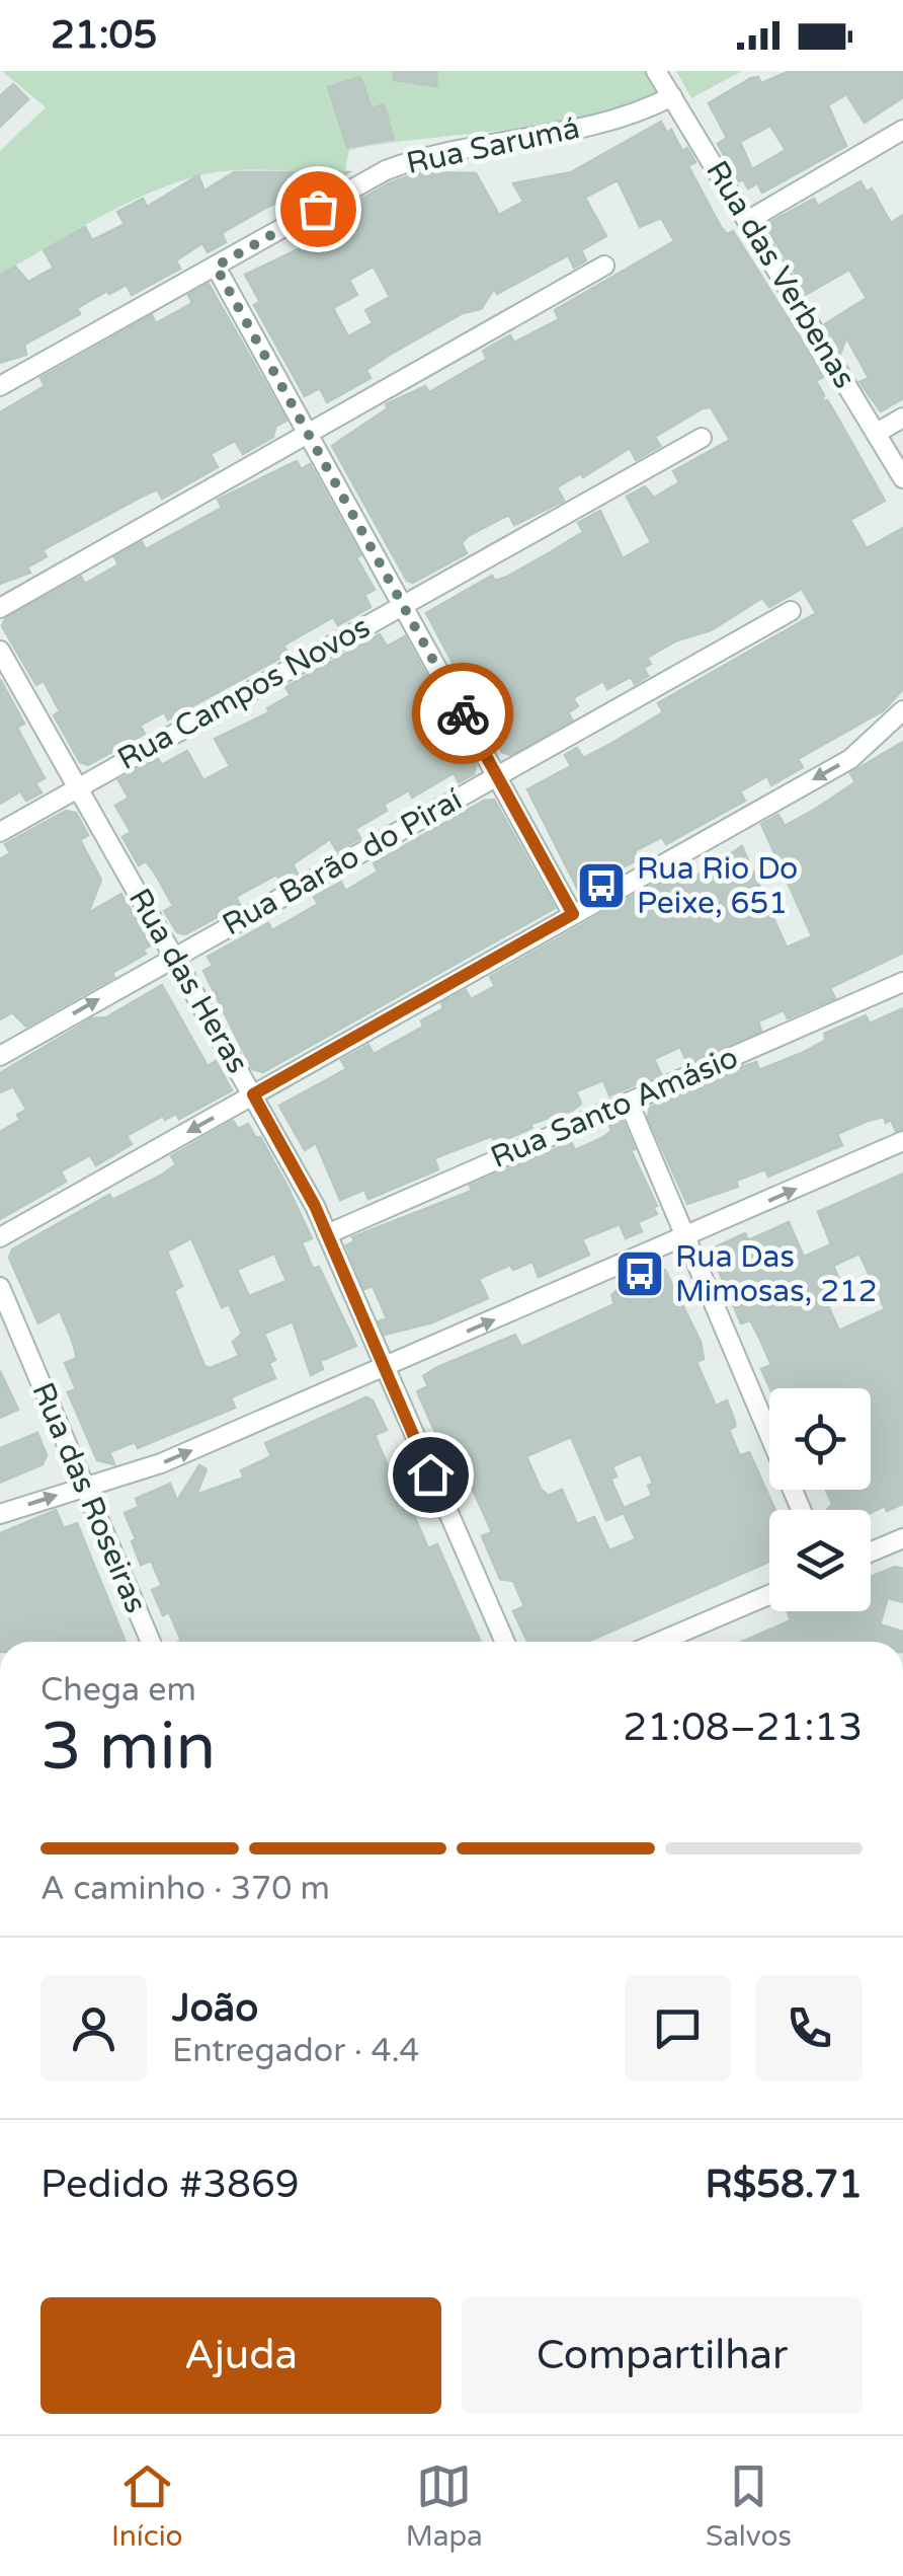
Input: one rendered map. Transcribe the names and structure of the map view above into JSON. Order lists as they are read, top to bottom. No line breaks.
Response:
{"streets":{"street":["Rua Sarumá","Rua das Verbenas","Rua Campos Novos","Rua Barão do Piraí","Rua das Heras","Rua Santo Amásio","Rua das Roseiras"]},"crossings":[["Rua Sarumá","Rua das Verbenas"],["Rua Campos Novos","Rua das Heras"],["Rua Barão do Piraí","Rua das Heras"],["Rua das Heras","Rua Santo Amásio"]],"places":{"bus stop":["Rua Rio Do Peixe, 651","Rua Das Mimosas, 212"]},"page":{"status":"21:05","heading":["3 min","Chega em","21:08–21:13"],"panel":["João","Entregador · 4.4","Pedido #3869","R$58.71"],"bar":"A caminho · 370 m","buttons":["Ajuda","Compartilhar"],"tabs":["Início","Mapa","Salvos"]}}
